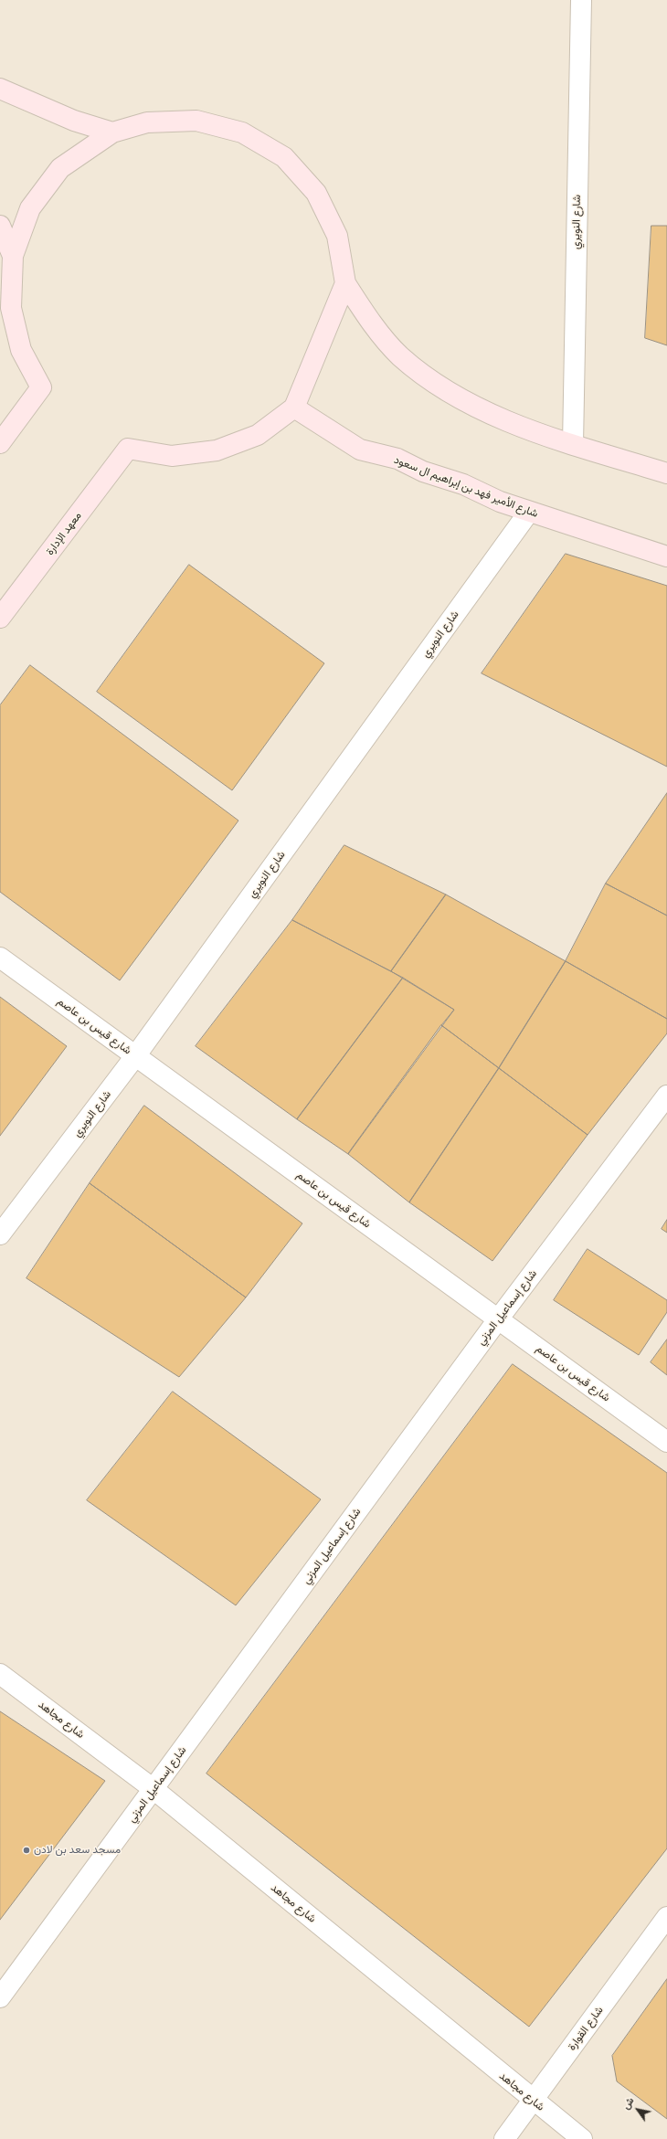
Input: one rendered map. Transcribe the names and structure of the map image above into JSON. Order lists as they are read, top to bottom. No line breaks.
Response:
{"streets":{"main road":["شارع الأمير فهد بن إبراهيم ال سعود","معهد الإدارة"],"street":["شارع النويري","شارع قيس بن عاصم","شارع إسماعيل المزني","شارع مجاهد","شارع القوارة"]},"crossings":[["شارع النويري","شارع الأمير فهد بن إبراهيم ال سعود"],["شارع النويري","شارع قيس بن عاصم"],["شارع الأمير فهد بن إبراهيم ال سعود","معهد الإدارة"],["شارع قيس بن عاصم","شارع إسماعيل المزني"],["شارع إسماعيل المزني","شارع مجاهد"],["شارع مجاهد","شارع القوارة"]],"places":["مسجد سعد بن لادن"],"north":"top left"}
